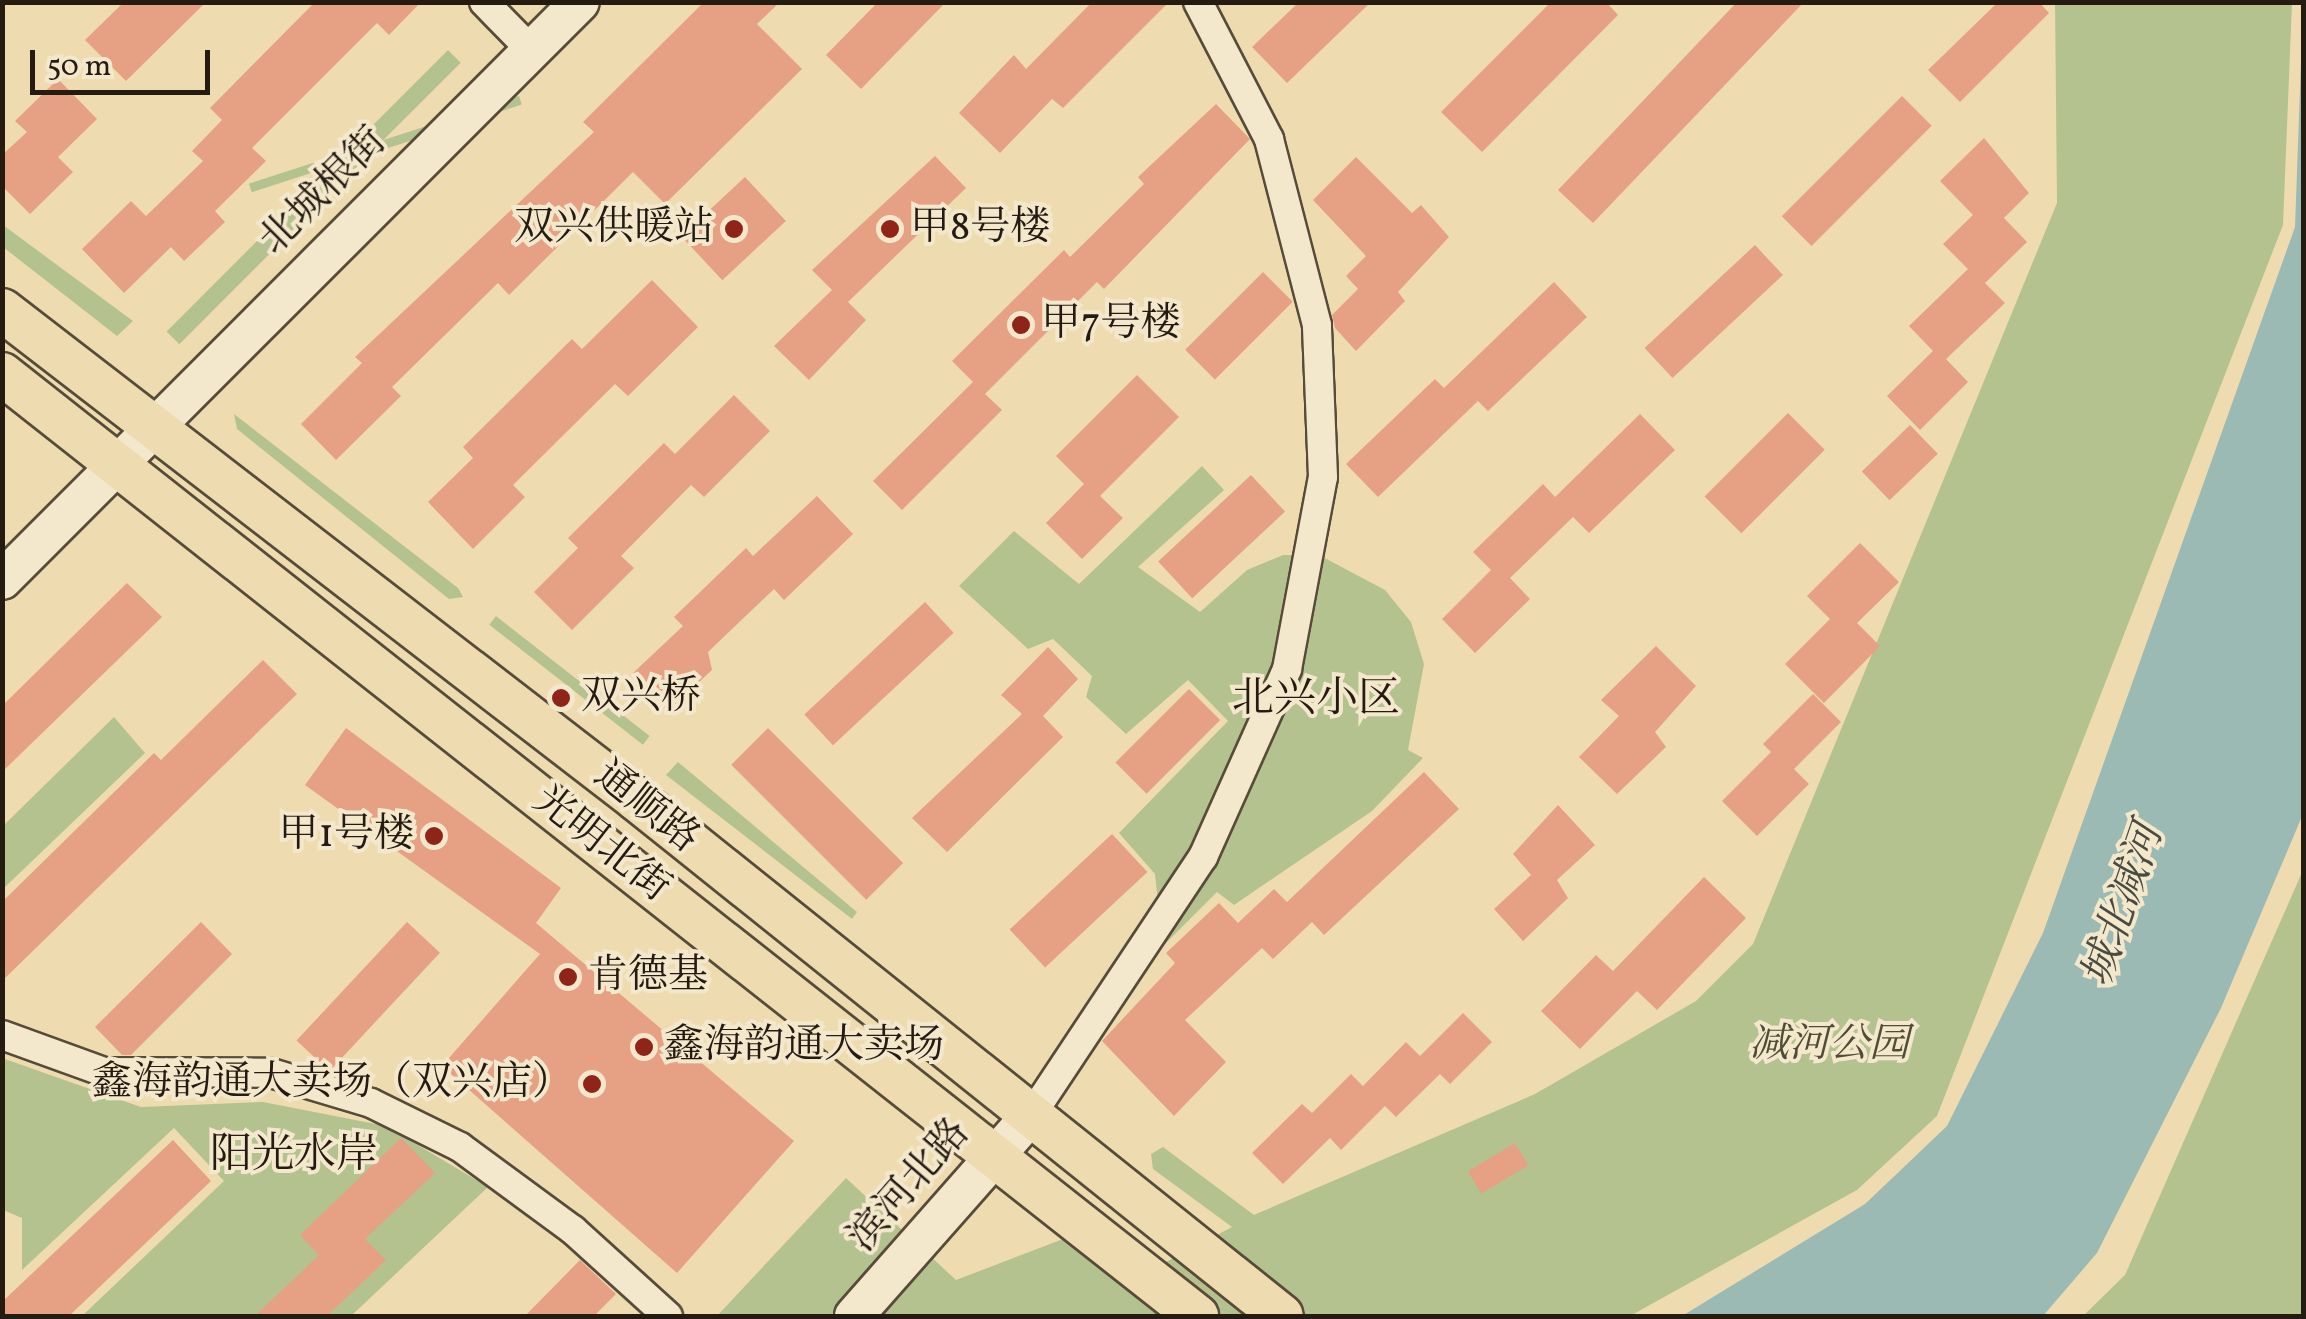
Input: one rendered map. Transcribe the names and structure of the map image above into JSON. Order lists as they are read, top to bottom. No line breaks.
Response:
{"streets":{"main road":["通顺路","光明北街"],"street":["北城根街","滨河北路"]},"crossings":[["北城根街","通顺路"],["北城根街","光明北街"],["通顺路","光明北街"],["通顺路","滨河北路"],["光明北街","滨河北路"]],"districts":["北兴小区","阳光水岸"],"water":["城北减河"],"parks":["减河公园"],"places":["双兴供暖站","甲8号楼","甲7号楼","双兴桥","甲1号楼","肯德基","鑫海韵通大卖场","鑫海韵通大卖场（双兴店）"],"scale_bar":"50 m"}
